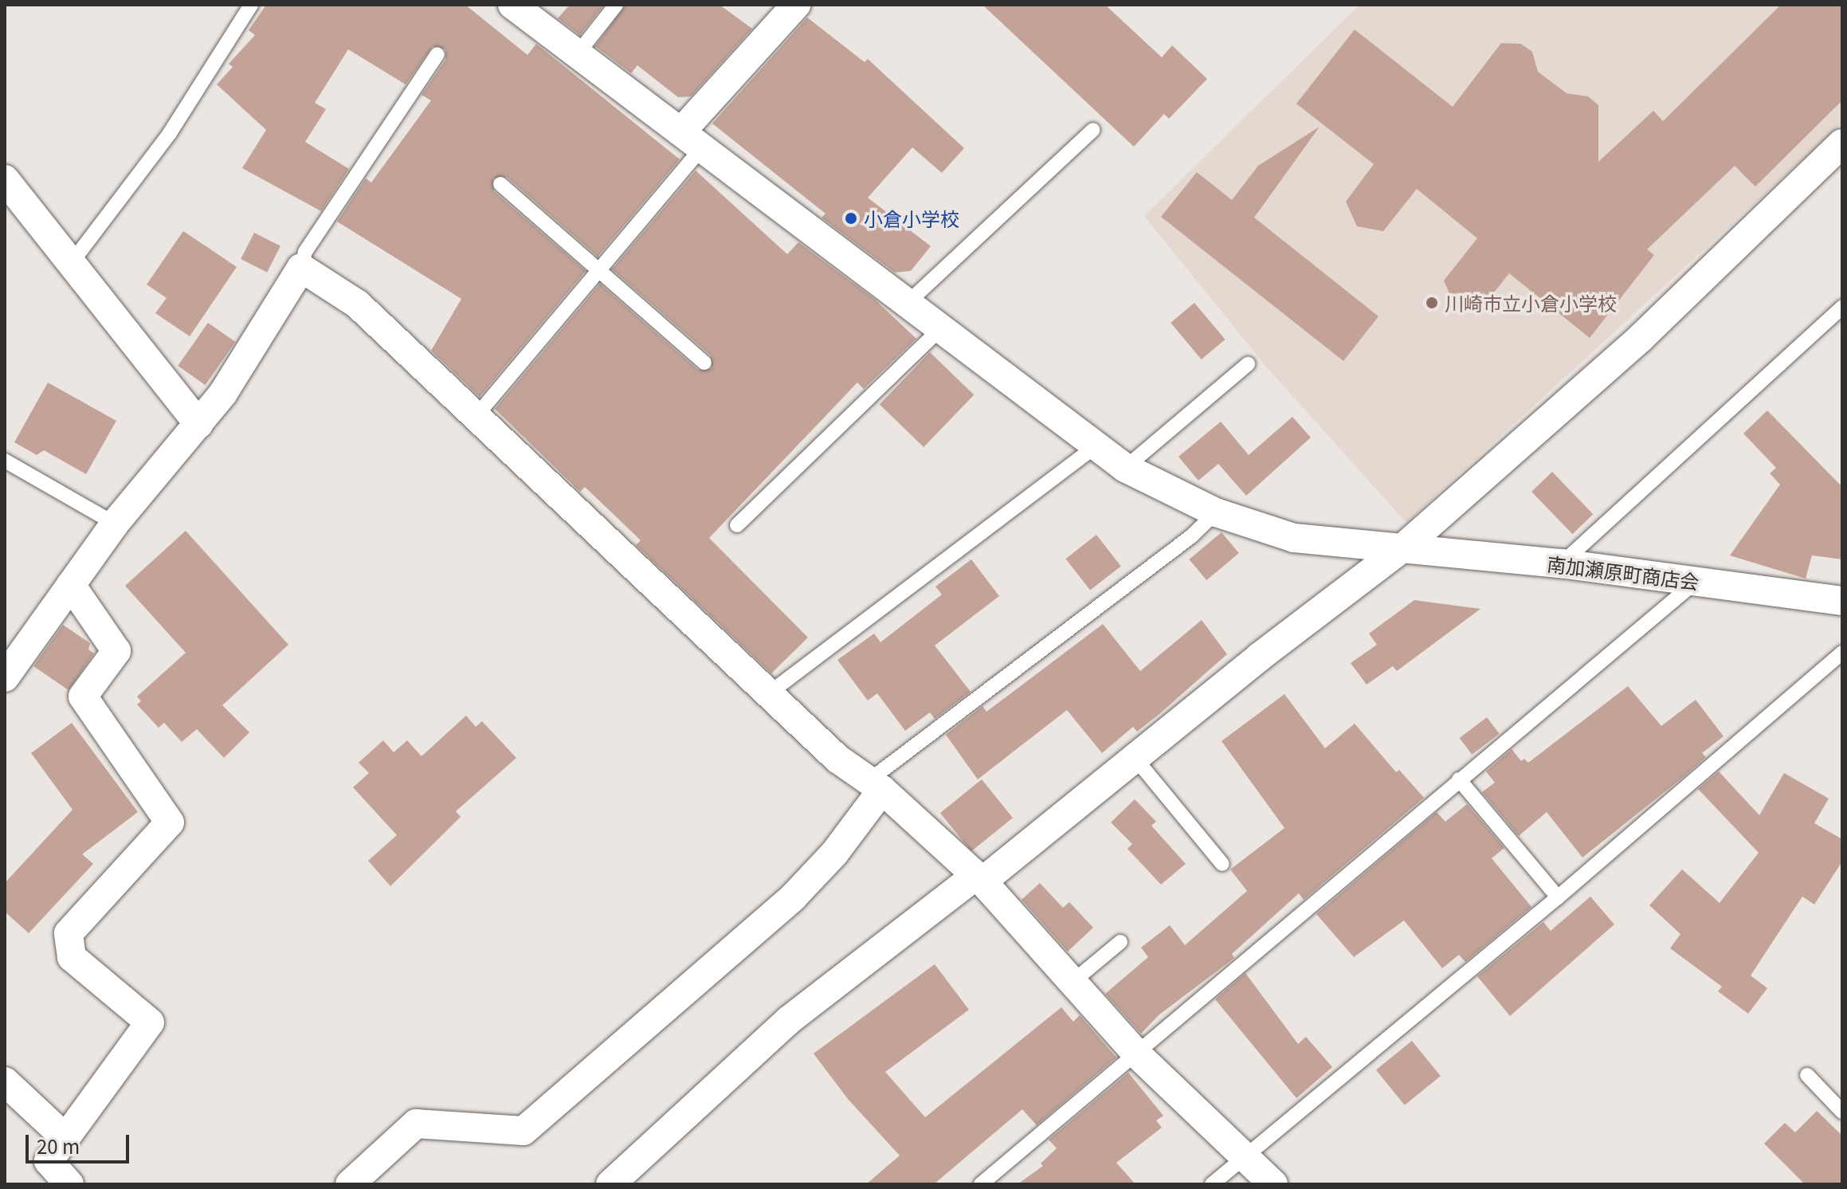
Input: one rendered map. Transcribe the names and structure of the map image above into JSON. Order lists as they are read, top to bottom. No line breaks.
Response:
{"streets":{"street":["南加瀬原町商店会"]},"places":["小倉小学校","川崎市立小倉小学校"],"scale_bar":"20 m"}
